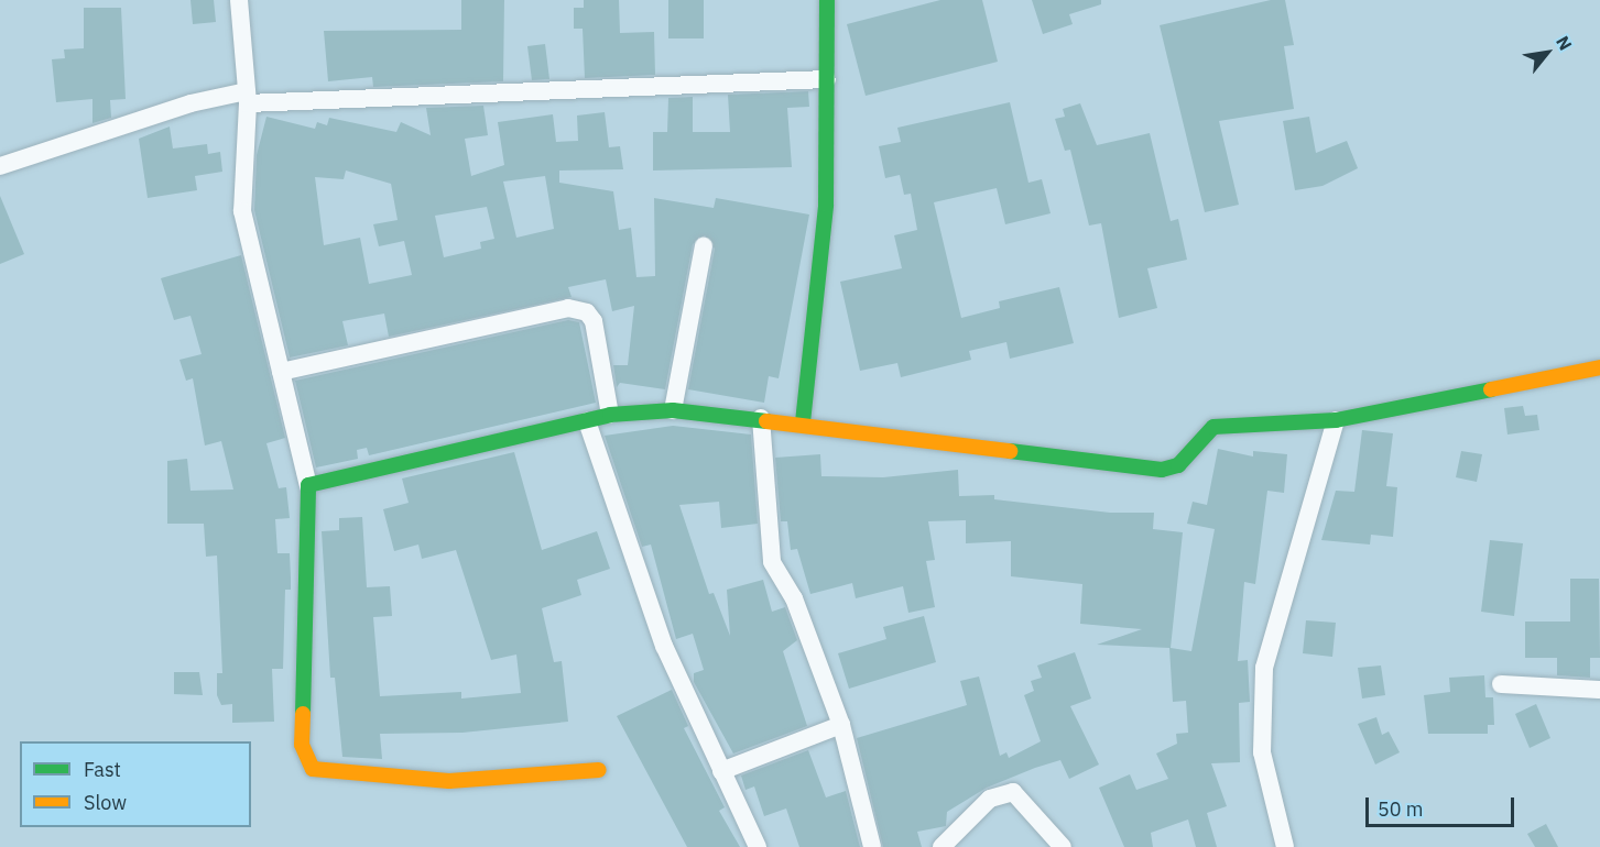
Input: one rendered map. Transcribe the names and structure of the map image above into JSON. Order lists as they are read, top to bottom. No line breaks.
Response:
{"legend":["Fast","Slow"],"scale_bar":"50 m","north":"top right"}
